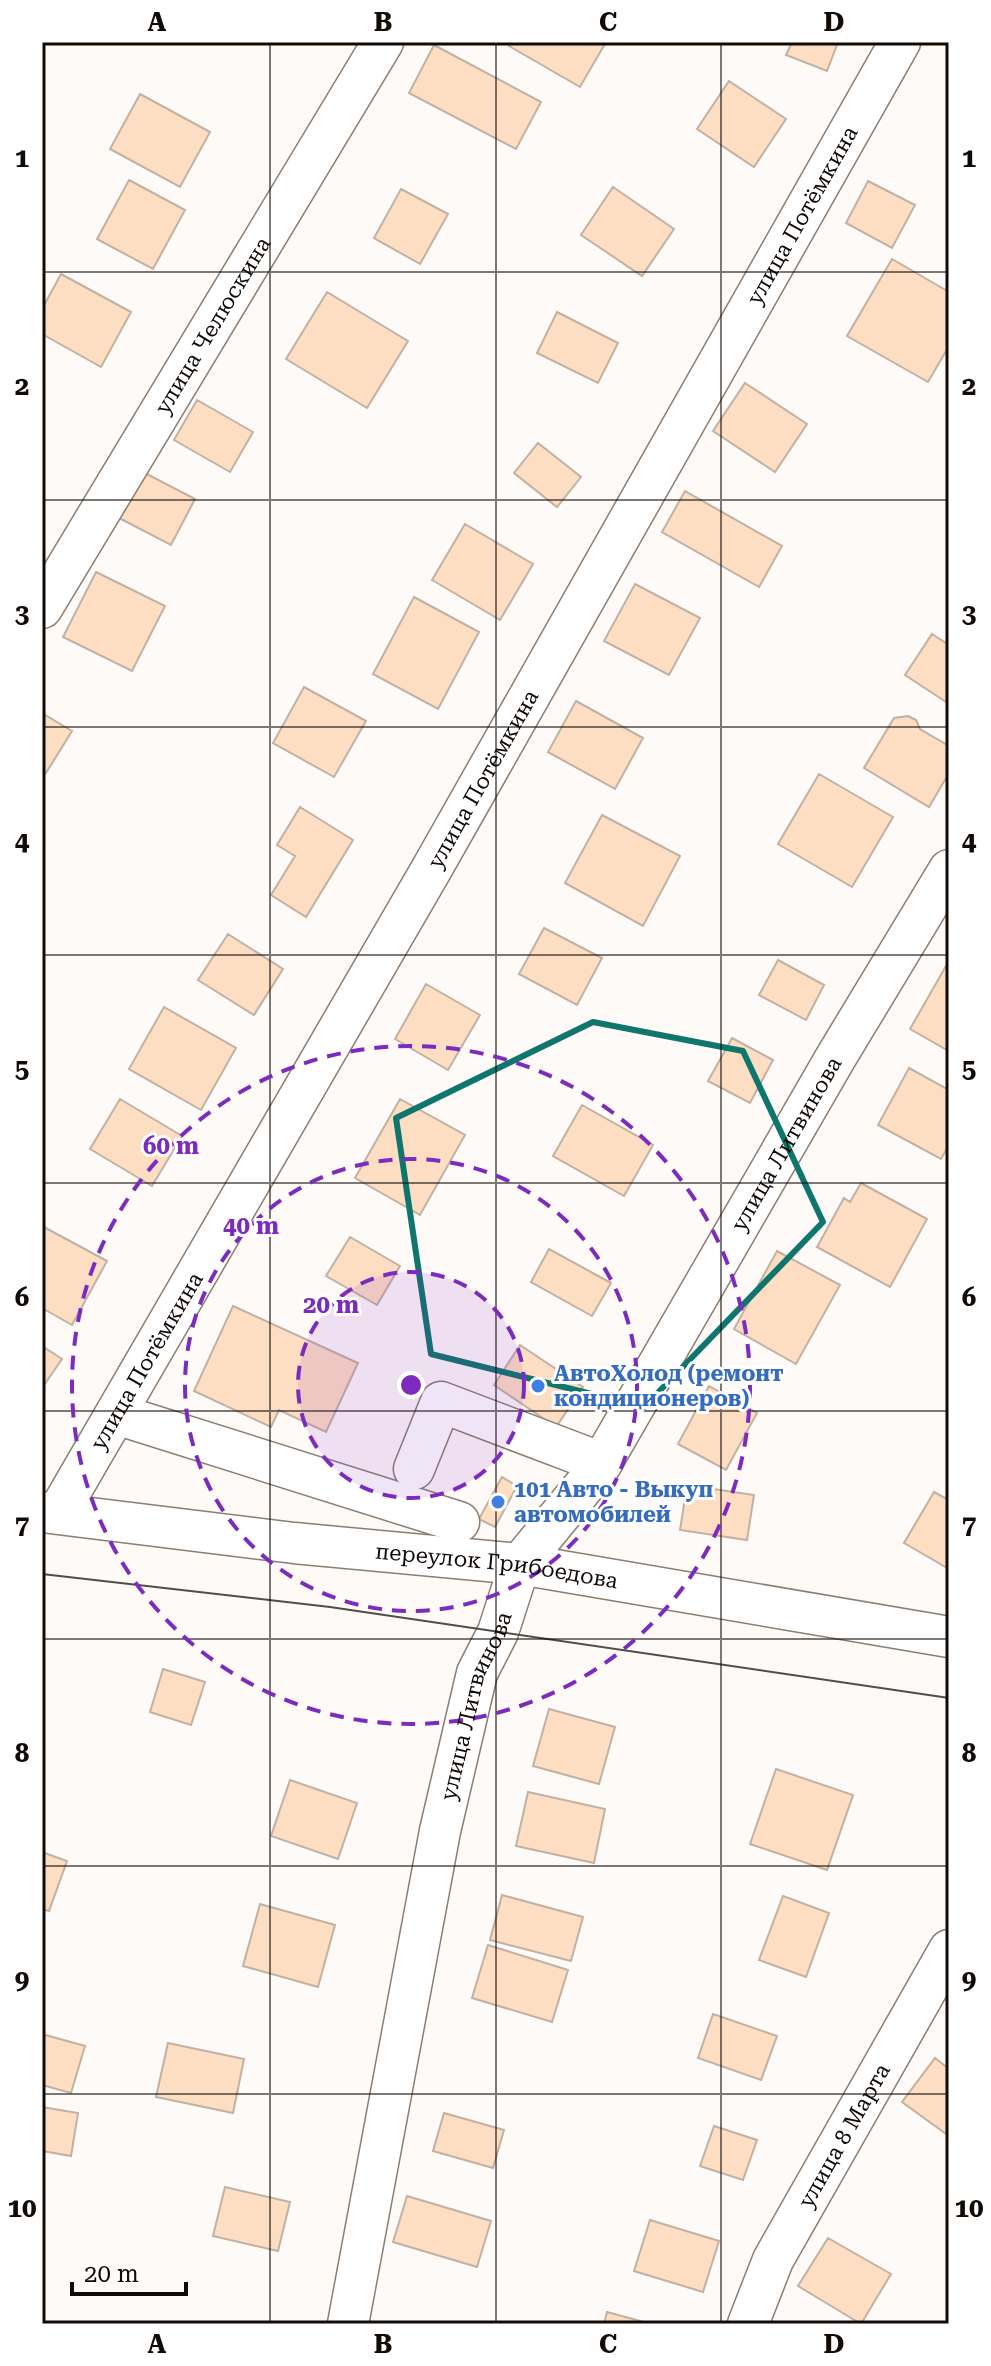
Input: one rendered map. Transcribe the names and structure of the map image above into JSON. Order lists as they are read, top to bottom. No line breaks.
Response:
{"streets":{"street":["улица Потёмкина","улица Челюскина","улица Литвинова","переулок Грибоедова","улица 8 Марта"]},"crossings":[["улица Потёмкина","переулок Грибоедова"],["улица Литвинова","переулок Грибоедова"]],"places":["АвтоХолод (ремонт кондиционеров)","101 Авто - Выкуп автомобилей"],"scale_bar":"20 m","grid":{"columns":["A","B","C","D"],"rows":["1","2","3","4","5","6","7","8","9","10"]},"rings":["60 m","40 m","20 m"]}
